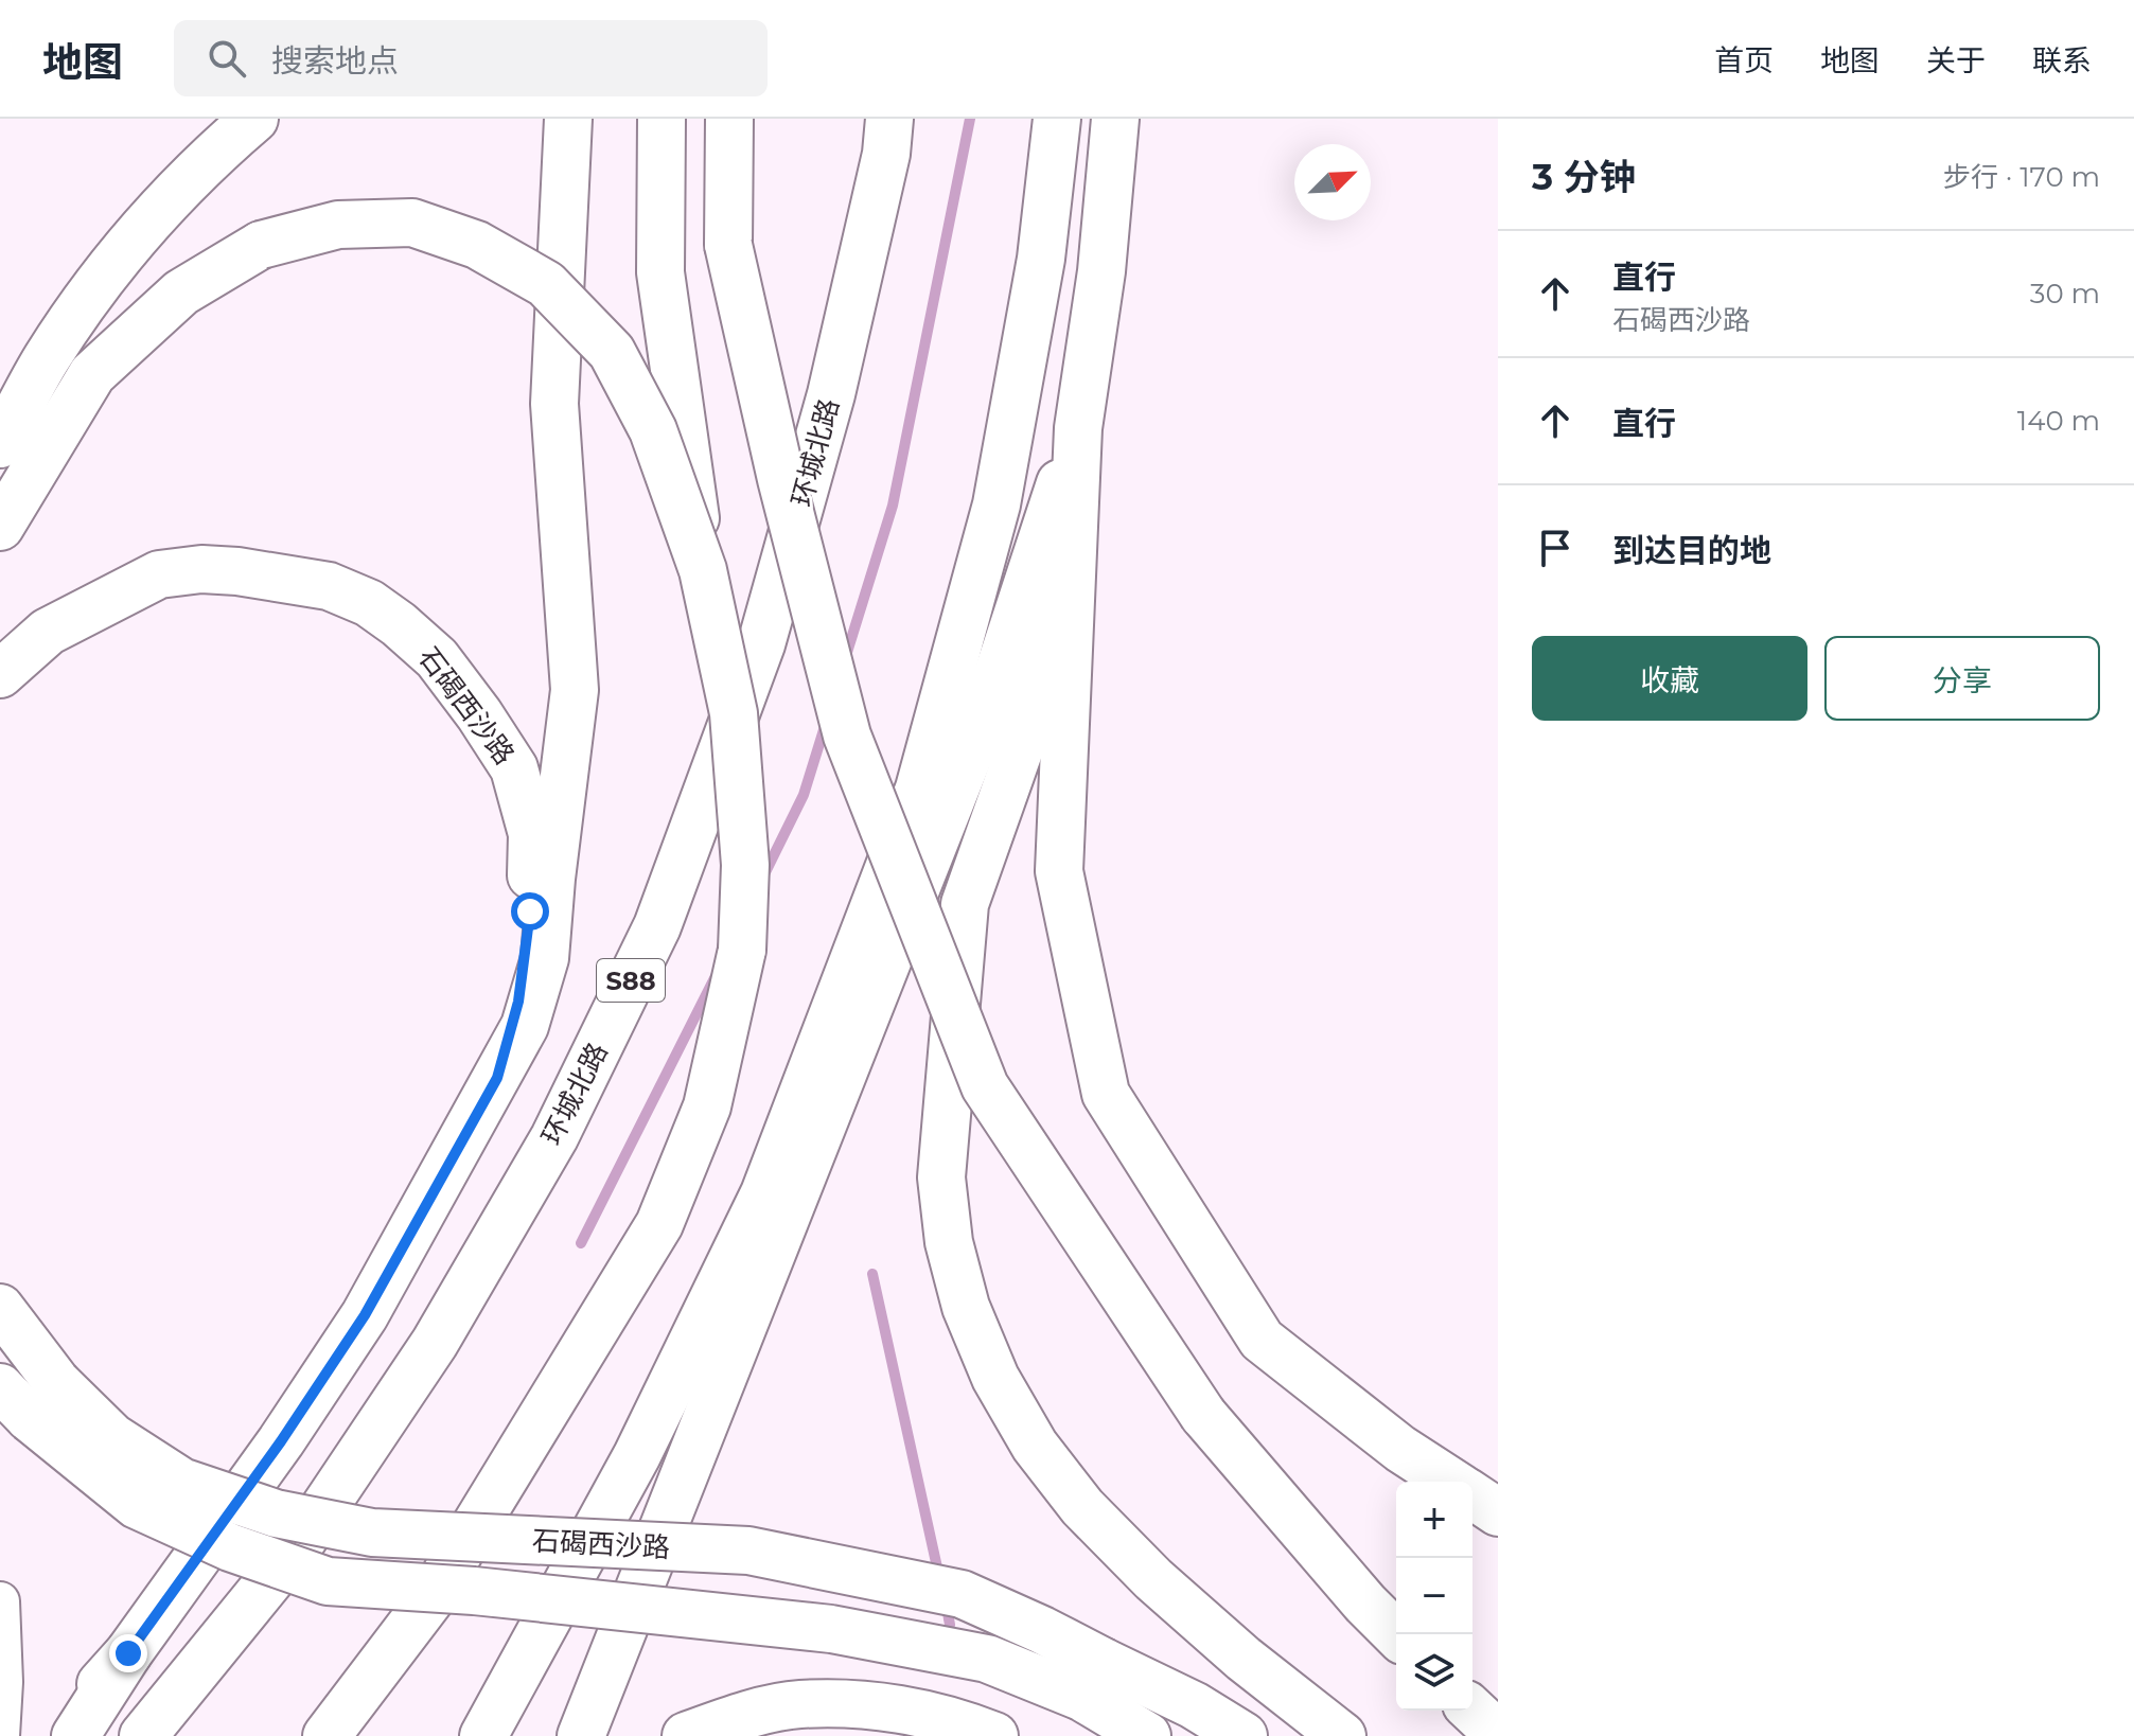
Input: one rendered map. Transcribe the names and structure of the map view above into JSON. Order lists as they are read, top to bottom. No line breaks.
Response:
{"streets":{"main road":["环城北路","石碣西沙路","S88"]},"north":"top right","page":{"header":"地图","search":"搜索地点","nav":["首页","地图","关于","联系"],"heading":["3 分钟","步行 · 170 m"],"list":[["直行","石碣西沙路","30 m"],["直行","140 m"],"到达目的地"],"buttons":["收藏","分享"],"map_buttons":["+","−"]}}
